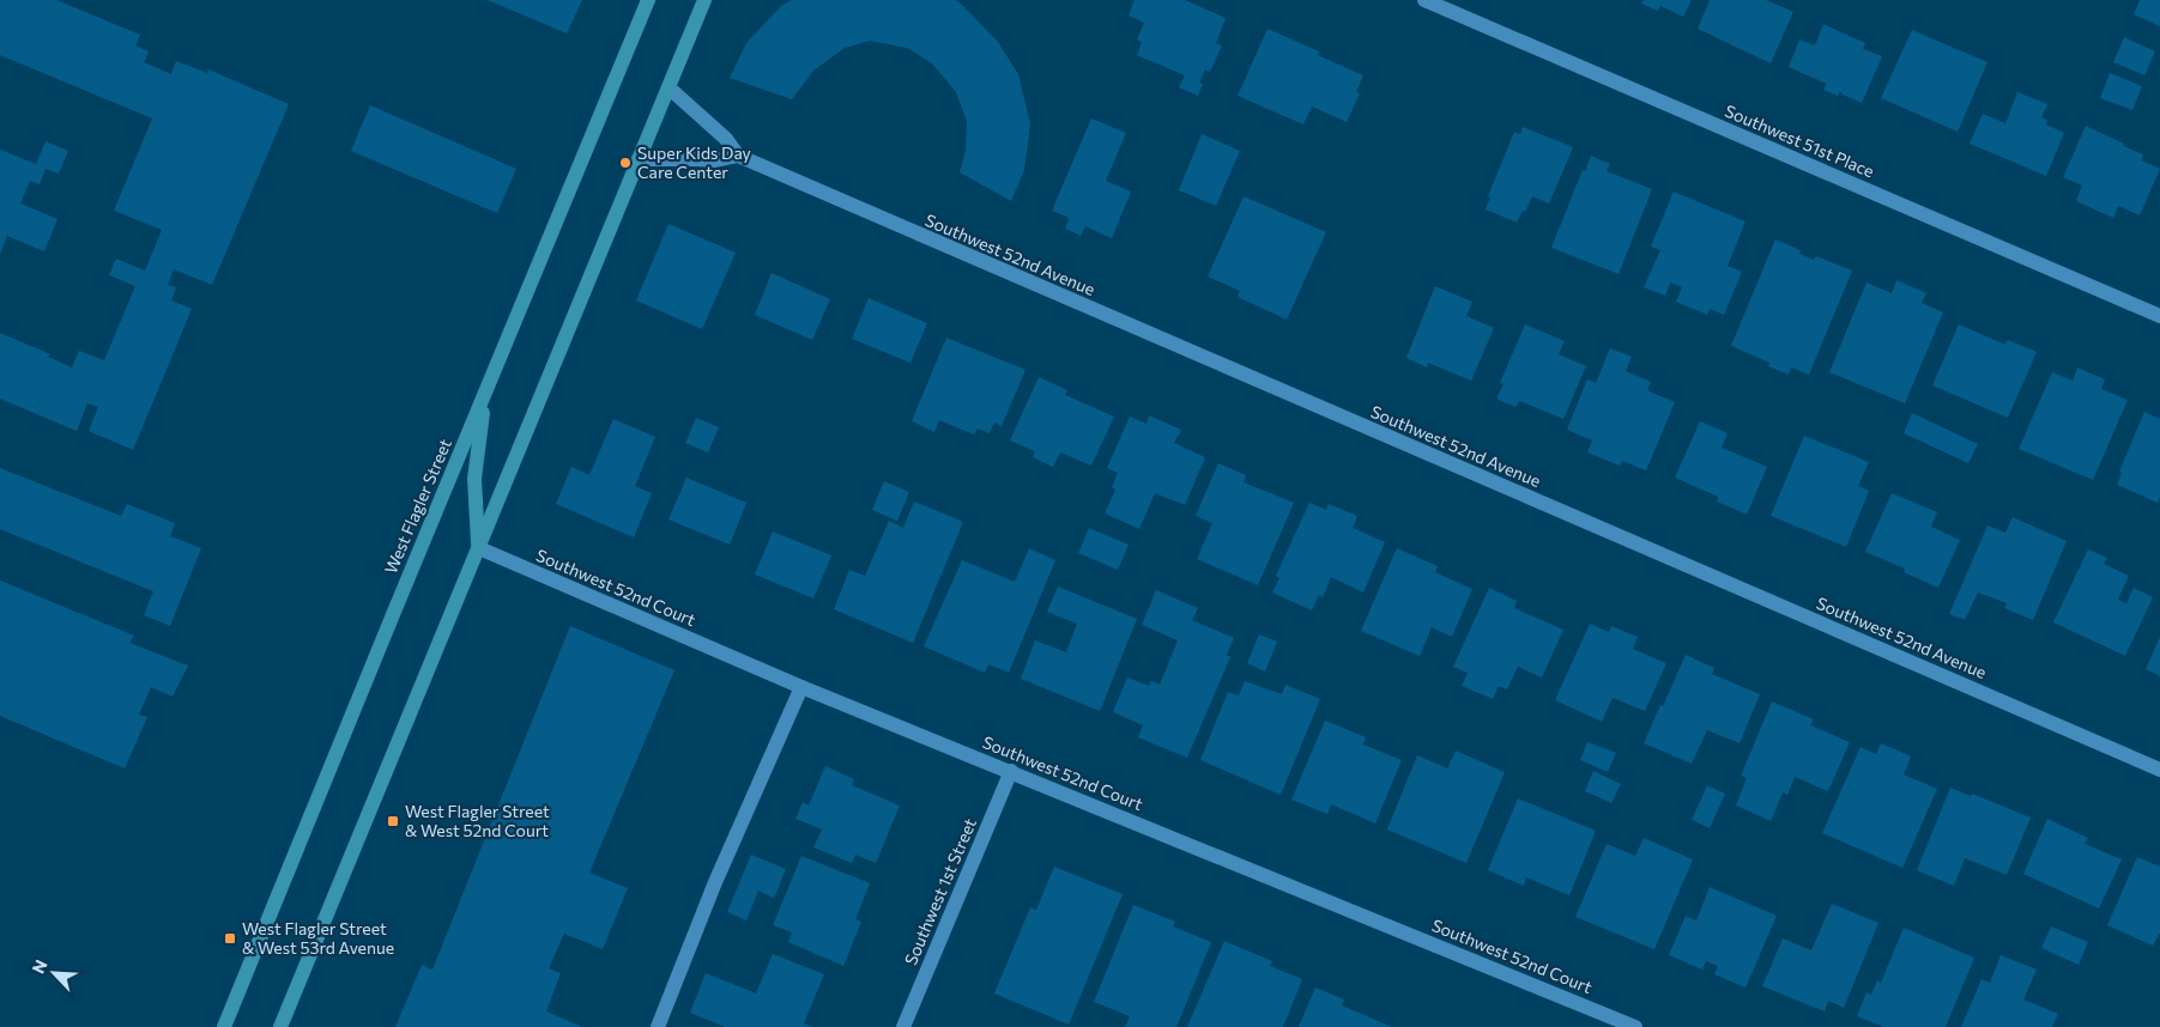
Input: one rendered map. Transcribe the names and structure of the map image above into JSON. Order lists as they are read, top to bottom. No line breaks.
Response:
{"streets":{"main road":["West Flagler Street"],"street":["Southwest 51st Place","Southwest 52nd Avenue","Southwest 52nd Court","Southwest 1st Street"]},"crossings":[["Southwest 52nd Court","Southwest 1st Street"]],"places":{"other":["Super Kids Day Care Center"],"transit":["West Flagler Street & West 52nd Court","West Flagler Street & West 53rd Avenue"]},"north":"top left"}
